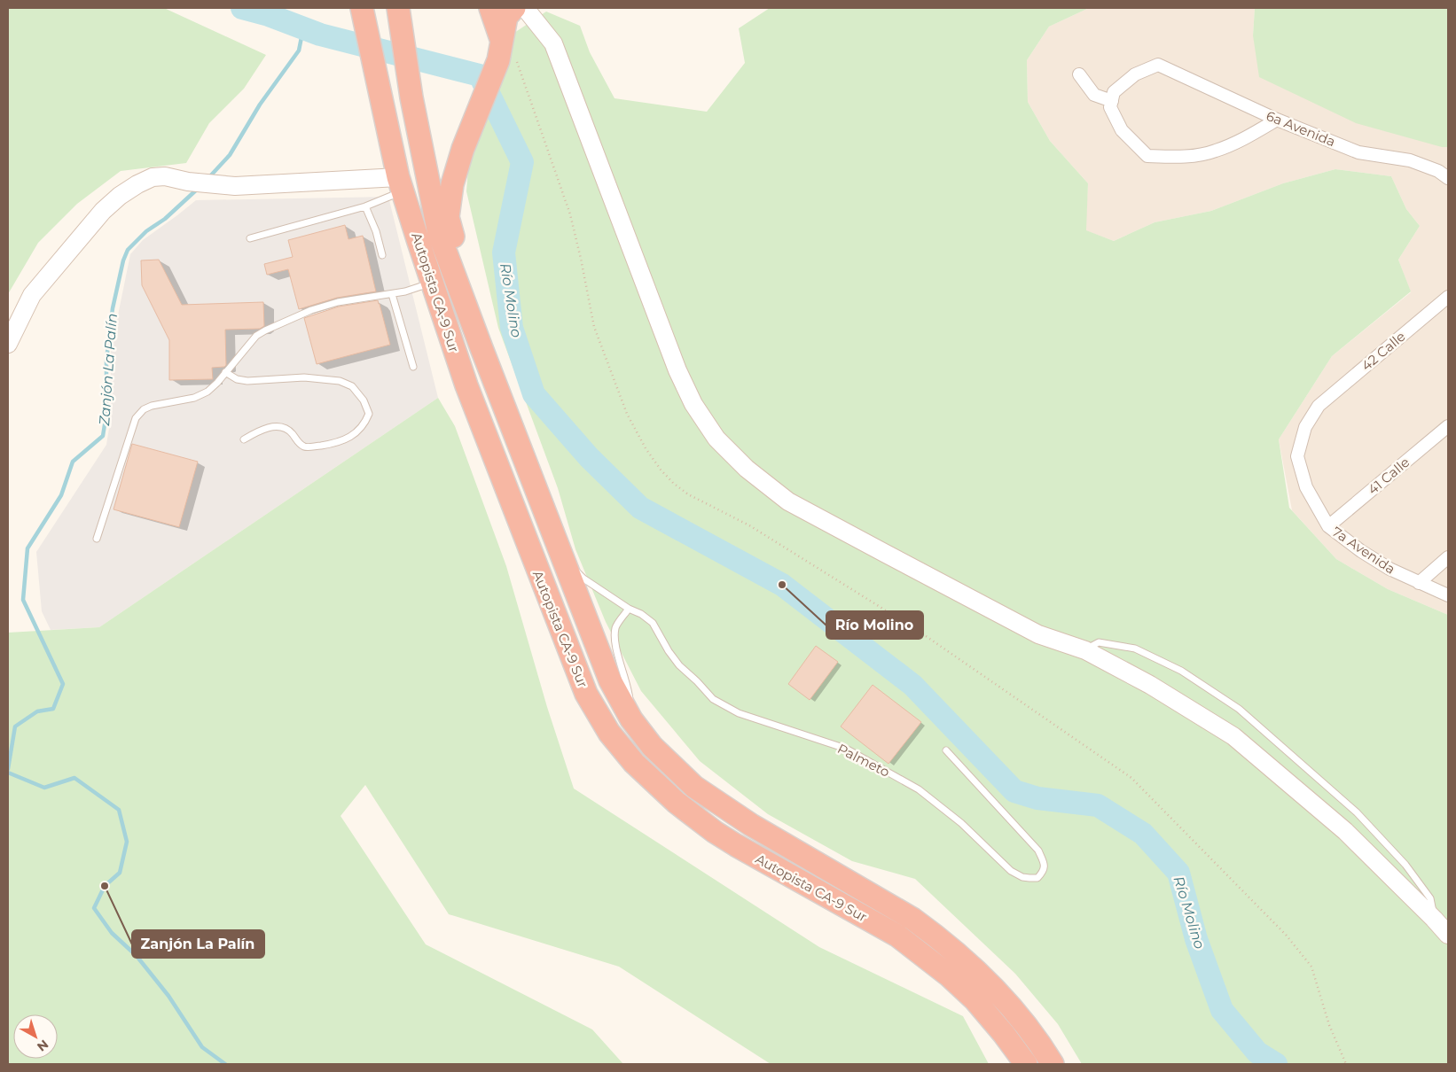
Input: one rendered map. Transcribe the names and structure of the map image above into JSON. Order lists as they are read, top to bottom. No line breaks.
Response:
{"streets":{"highway":["Autopista CA-9 Sur"],"street":["6a Avenida","42 Calle","41 Calle","7a Avenida"],"lane":["Palmeto"]},"crossings":[["42 Calle","7a Avenida"],["41 Calle","7a Avenida"]],"water":["Río Molino","Zanjón La Palín"],"places":["Río Molino","Zanjón La Palín"],"north":"bottom right"}
